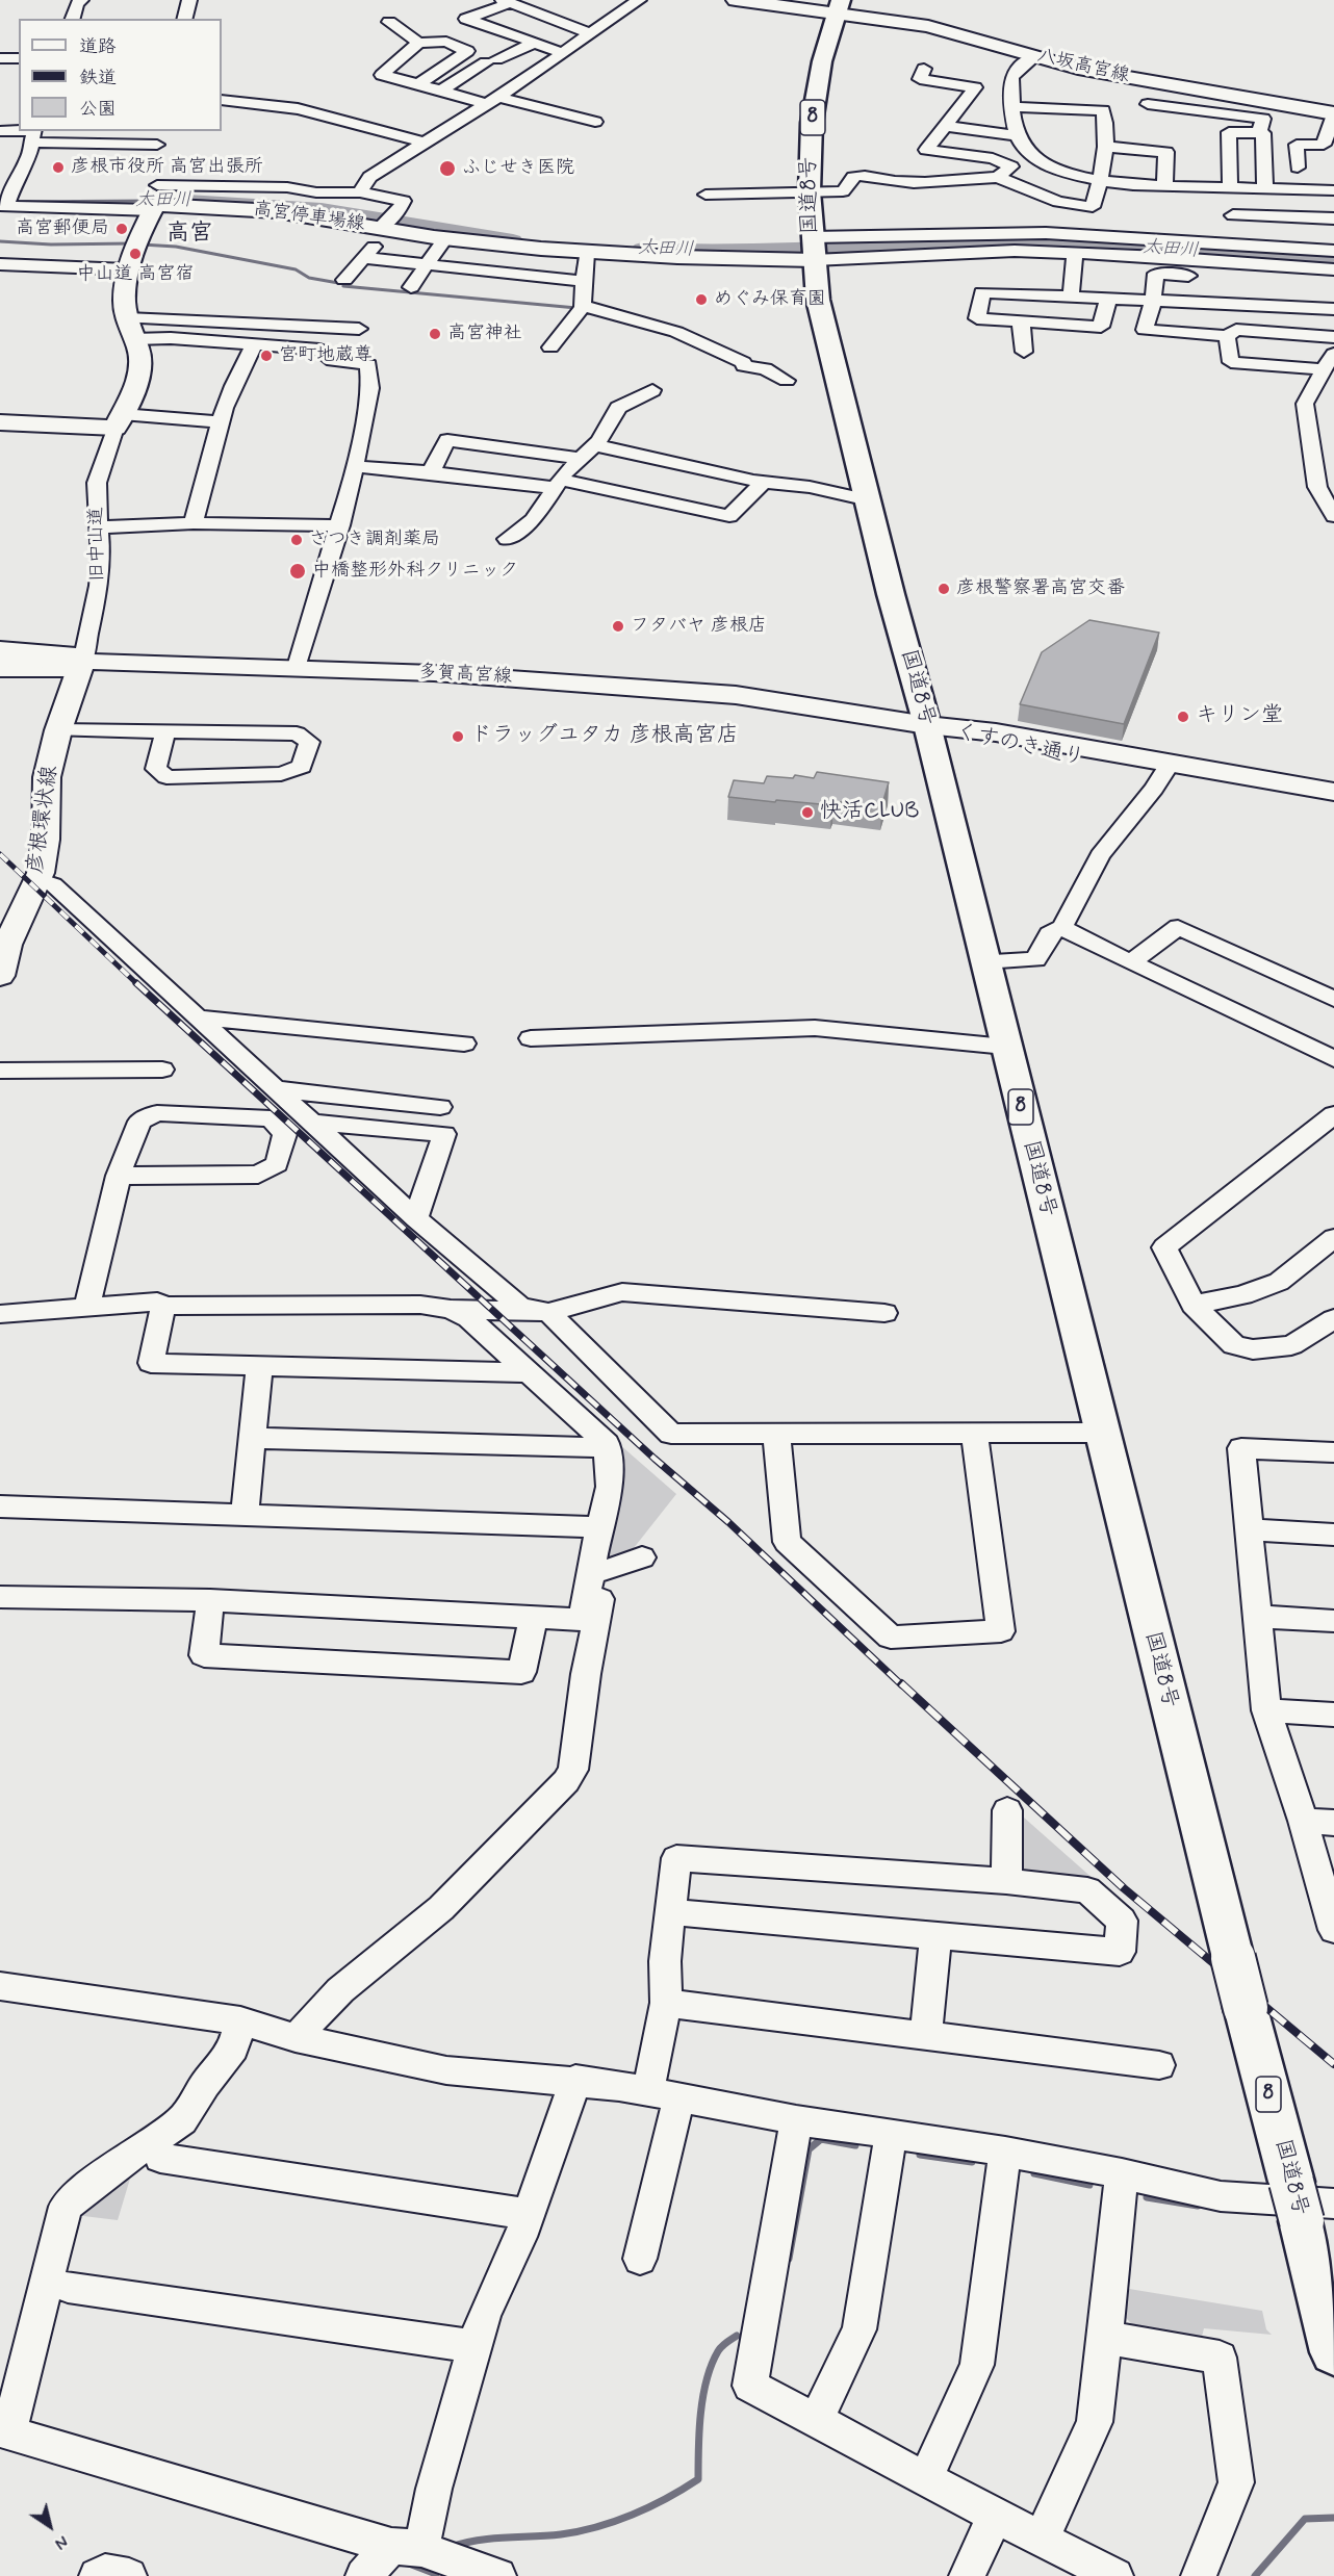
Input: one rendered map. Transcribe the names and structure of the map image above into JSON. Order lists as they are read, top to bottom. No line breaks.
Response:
{"streets":{"highway":["8","国道8号"],"main road":["八坂高宮線","高宮停車場線","多賀高宮線","くすのき通り","彦根環状線"],"street":["旧中山道"]},"crossings":[["八坂高宮線","国道8号"],["国道8号","高宮停車場線"],["国道8号","多賀高宮線"],["国道8号","くすのき通り"],["旧中山道","多賀高宮線"],["旧中山道","彦根環状線"],["多賀高宮線","くすのき通り"],["多賀高宮線","彦根環状線"]],"districts":["高宮"],"water":["太田川"],"places":["彦根市役所 高宮出張所","ふじせき医院","高宮郵便局","中山道 高宮宿","めぐみ保育園","高宮神社","宮町地蔵尊","さつき調剤薬局","中橋整形外科クリニック","彦根警察署高宮交番","フタバヤ 彦根店","キリン堂","ドラッグユタカ 彦根高宮店","快活CLUB"],"legend":["道路","鉄道","公園"],"north":"bottom right"}
